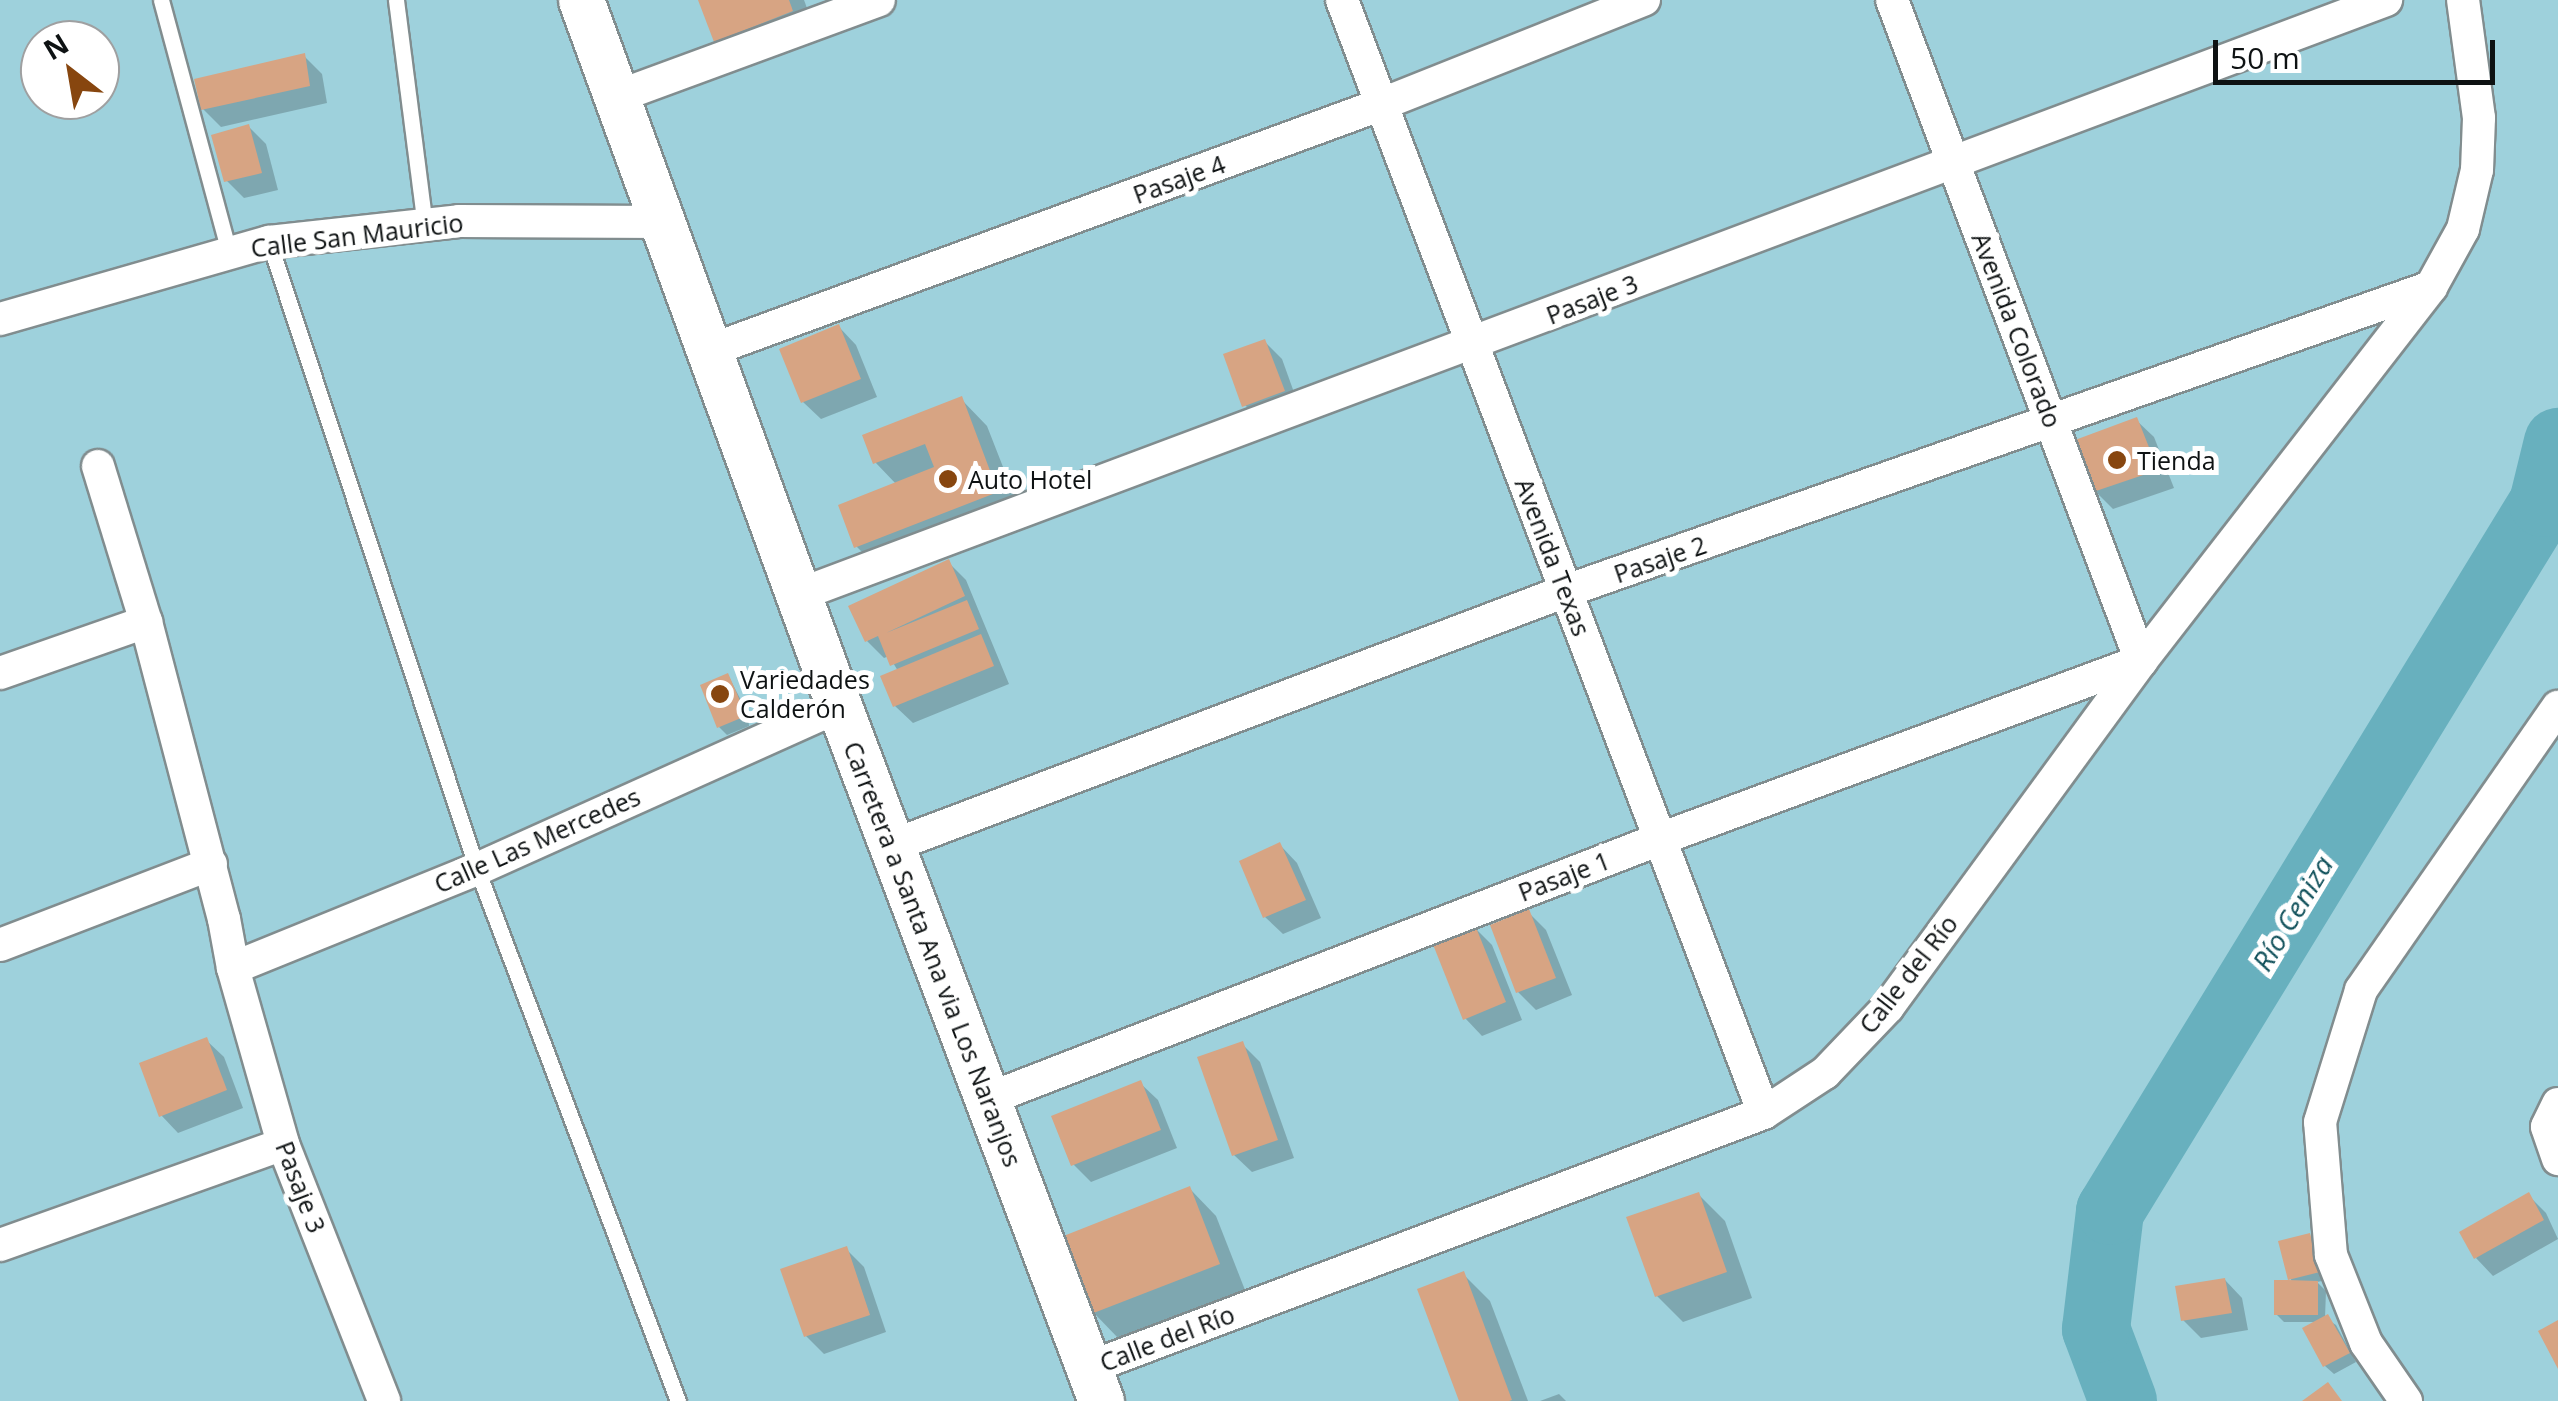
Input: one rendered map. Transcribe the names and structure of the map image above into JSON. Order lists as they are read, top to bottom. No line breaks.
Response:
{"streets":{"main road":["Carretera a Santa Ana via Los Naranjos"],"street":["Pasaje 4","Calle San Mauricio","Pasaje 3","Avenida Colorado","Avenida Texas","Pasaje 2","Calle Las Mercedes","Pasaje 1","Calle del Río"]},"crossings":[["Pasaje 4","Avenida Texas"],["Pasaje 4","Carretera a Santa Ana via Los Naranjos"],["Calle San Mauricio","Carretera a Santa Ana via Los Naranjos"],["Pasaje 3","Avenida Colorado"],["Pasaje 3","Avenida Texas"],["Pasaje 3","Calle Las Mercedes"],["Pasaje 3","Carretera a Santa Ana via Los Naranjos"],["Avenida Colorado","Pasaje 2"],["Avenida Colorado","Pasaje 1"],["Avenida Colorado","Calle del Río"],["Avenida Texas","Pasaje 2"],["Avenida Texas","Pasaje 1"],["Avenida Texas","Calle del Río"],["Pasaje 2","Carretera a Santa Ana via Los Naranjos"],["Pasaje 2","Calle del Río"],["Calle Las Mercedes","Carretera a Santa Ana via Los Naranjos"],["Pasaje 1","Carretera a Santa Ana via Los Naranjos"],["Pasaje 1","Calle del Río"],["Carretera a Santa Ana via Los Naranjos","Calle del Río"]],"water":["Río Ceniza"],"places":["Tienda","Auto Hotel","Variedades Calderón"],"scale_bar":"50 m","north":"top left"}
